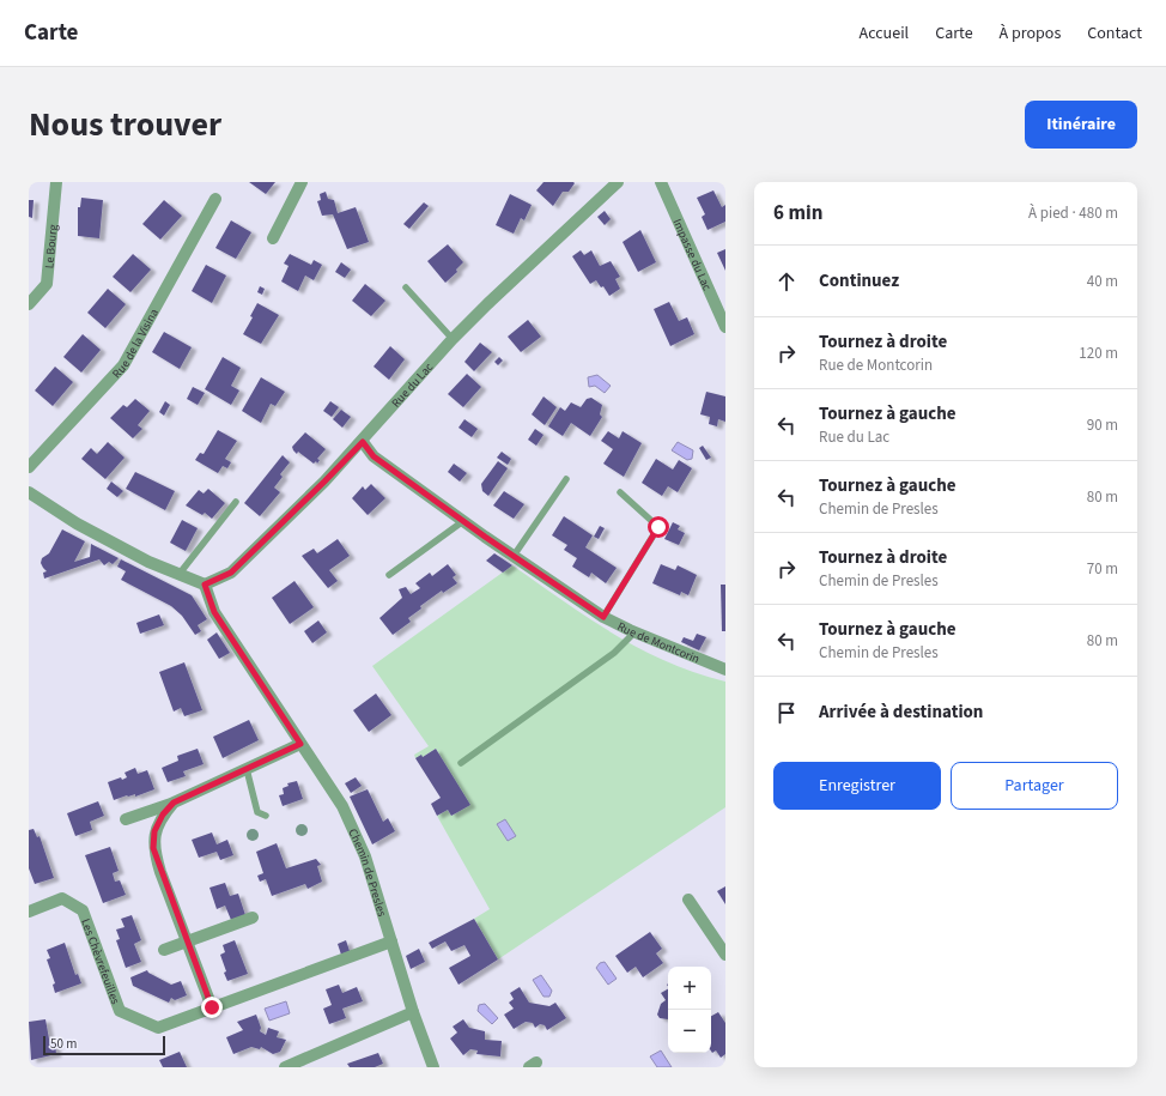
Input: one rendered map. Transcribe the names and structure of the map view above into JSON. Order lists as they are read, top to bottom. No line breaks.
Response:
{"streets":{"street":["Le Bourg","Impasse du Lac","Rue de la Visina","Rue du Lac","Rue de Montcorin","Chemin de Presles","Les Chèvrefeuilles"]},"crossings":[["Rue du Lac","Rue de Montcorin"],["Rue du Lac","Chemin de Presles"],["Chemin de Presles","Les Chèvrefeuilles"]],"scale_bar":"50 m","page":{"header":"Carte","nav":["Accueil","Carte","À propos","Contact"],"title":"Nous trouver","buttons":["Itinéraire",["Enregistrer","Partager"]],"heading":["6 min","À pied · 480 m"],"list":[["Continuez","40 m"],["Tournez à droite","Rue de Montcorin","120 m"],["Tournez à gauche","Rue du Lac","90 m"],["Tournez à gauche","Chemin de Presles","80 m"],["Tournez à droite","Chemin de Presles","70 m"],["Tournez à gauche","Chemin de Presles","80 m"],"Arrivée à destination"],"map_buttons":["+","−"],"scale":"50 m"}}
